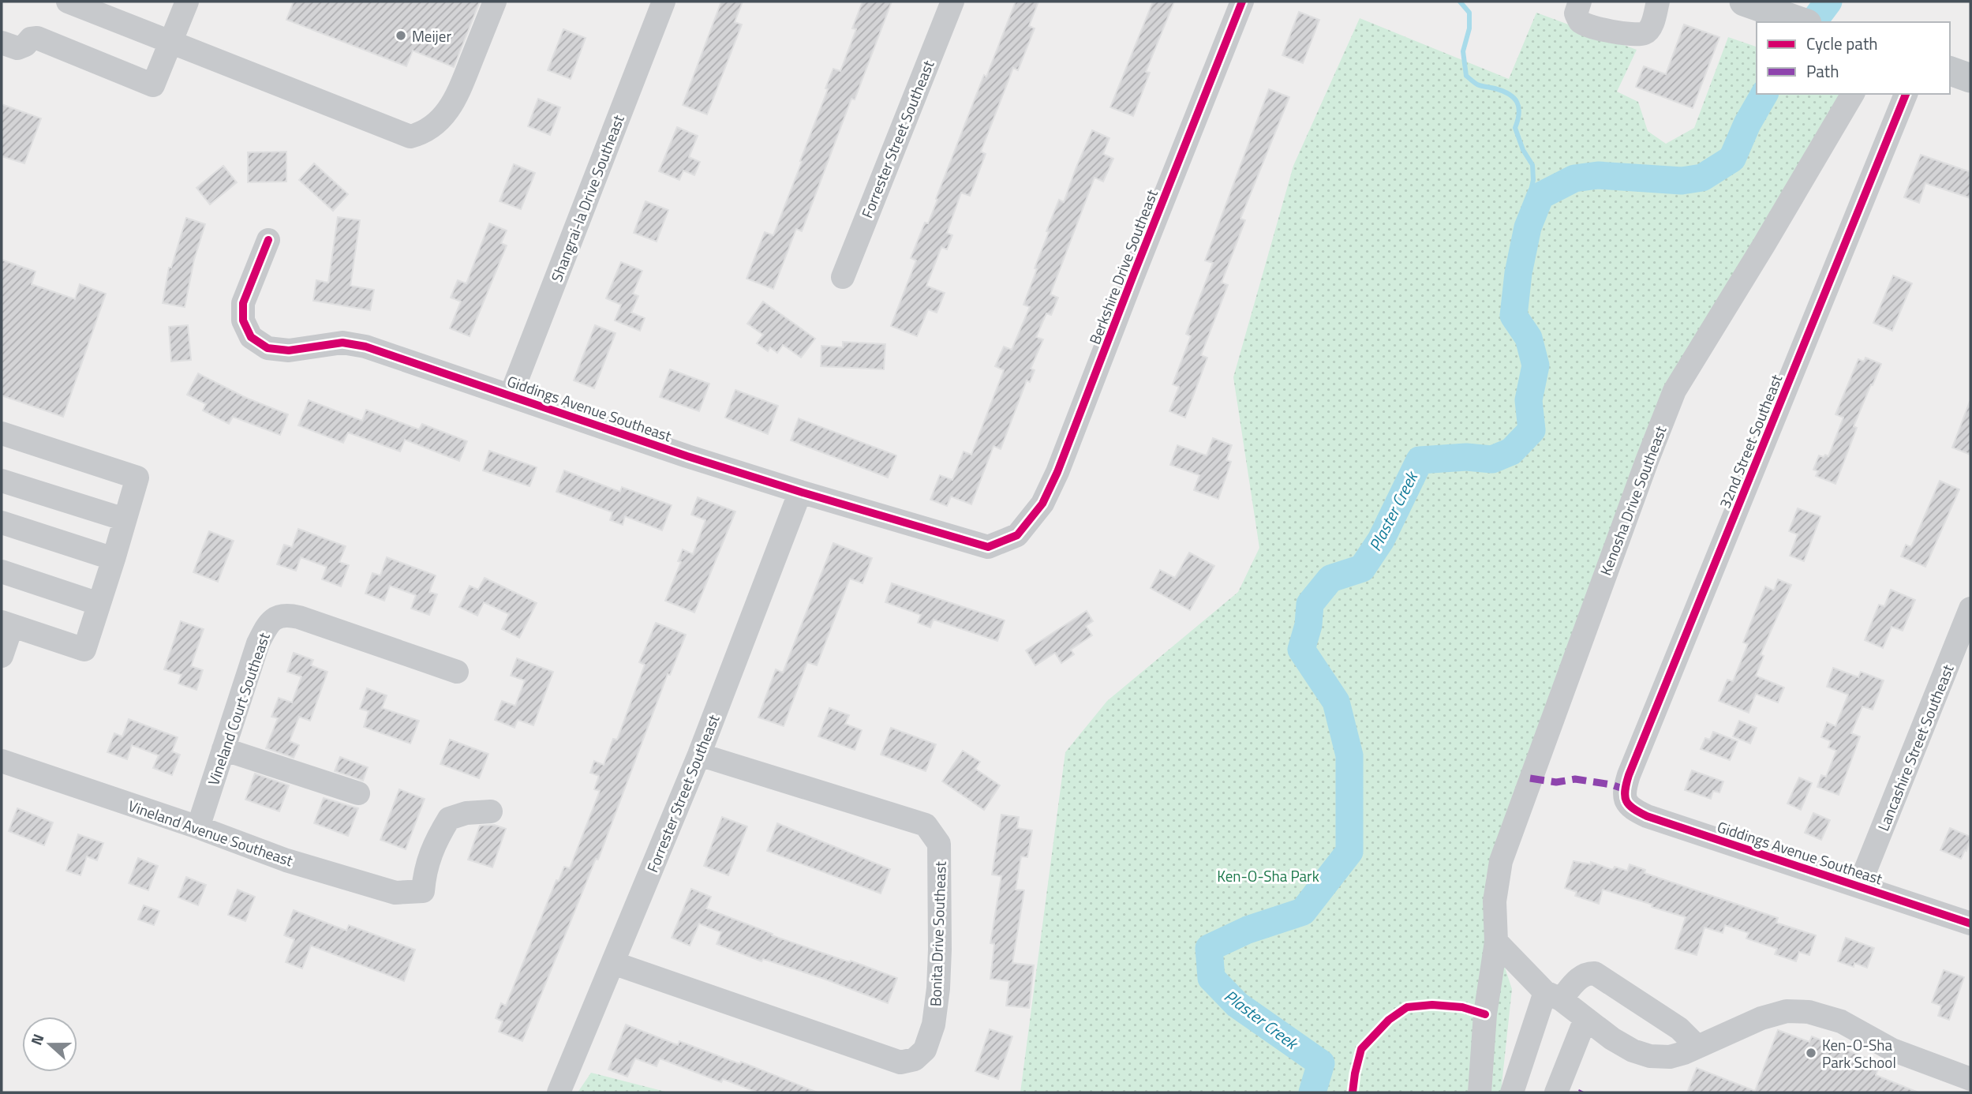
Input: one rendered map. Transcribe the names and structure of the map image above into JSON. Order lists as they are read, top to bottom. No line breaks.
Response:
{"streets":{"street":["Forrester Street Southeast","Shangrai-la Drive Southeast","Berkshire Drive Southeast","Giddings Avenue Southeast","32nd Street Southeast","Kenosha Drive Southeast","Vineland Court Southeast","Lancashire Street Southeast","Vineland Avenue Southeast","Bonita Drive Southeast"]},"crossings":[["Forrester Street Southeast","Giddings Avenue Southeast"],["Forrester Street Southeast","Bonita Drive Southeast"],["Shangrai-la Drive Southeast","Giddings Avenue Southeast"],["Berkshire Drive Southeast","Giddings Avenue Southeast"],["Giddings Avenue Southeast","32nd Street Southeast"],["Giddings Avenue Southeast","Lancashire Street Southeast"],["Vineland Court Southeast","Vineland Avenue Southeast"]],"water":["Plaster Creek"],"parks":["Ken-O-Sha Park"],"places":["Meijer","Ken-O-Sha Park School"],"legend":["Cycle path","Path"],"north":"left"}
